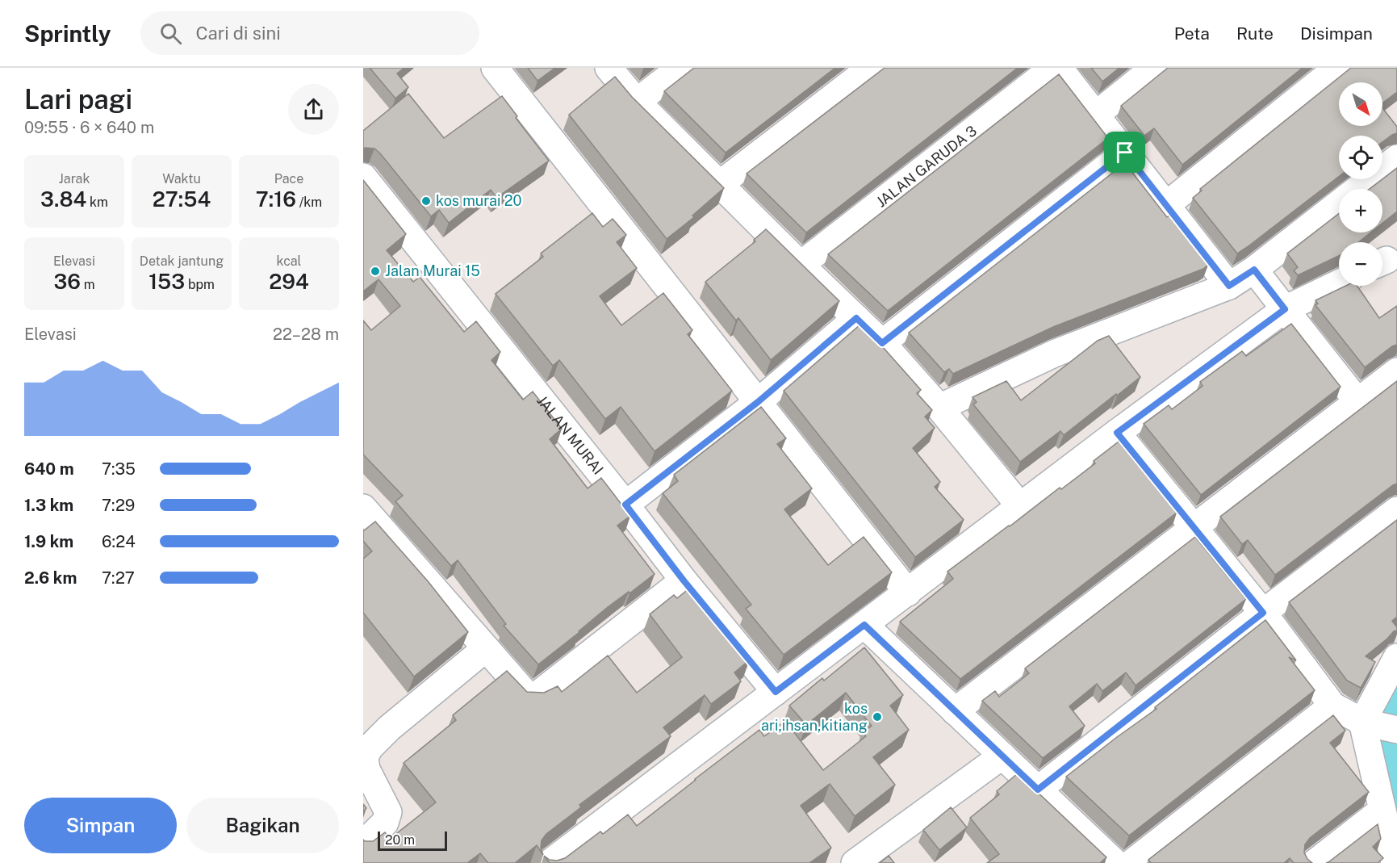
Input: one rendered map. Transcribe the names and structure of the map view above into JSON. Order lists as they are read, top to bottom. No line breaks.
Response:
{"streets":{"street":["JALAN GARUDA 3","JALAN MURAI"]},"places":["kos murai 20","Jalan Murai 15","kos ari,ihsan,kitiang"],"scale_bar":"20 m","north":"bottom right","page":{"header":"Sprintly","search":"Cari di sini","nav":["Peta","Rute","Disimpan"],"heading":["Lari pagi","09:55 · 6 × 640 m"],"map_buttons":["+","−"],"stats":[["Jarak","3.84 km"],["Waktu","27:54"],["Pace","7:16 /km"],["Elevasi","36 m"],["Detak jantung","153 bpm"],["kcal","294"]],"chart":["Elevasi","22–28 m"],"list":[{"name":"640 m","note":"7:35"},{"name":"1.3 km","note":"7:29"},{"name":"1.9 km","note":"6:24"},{"name":"2.6 km","note":"7:27"}],"buttons":["Simpan","Bagikan"],"scale":"20 m"}}
